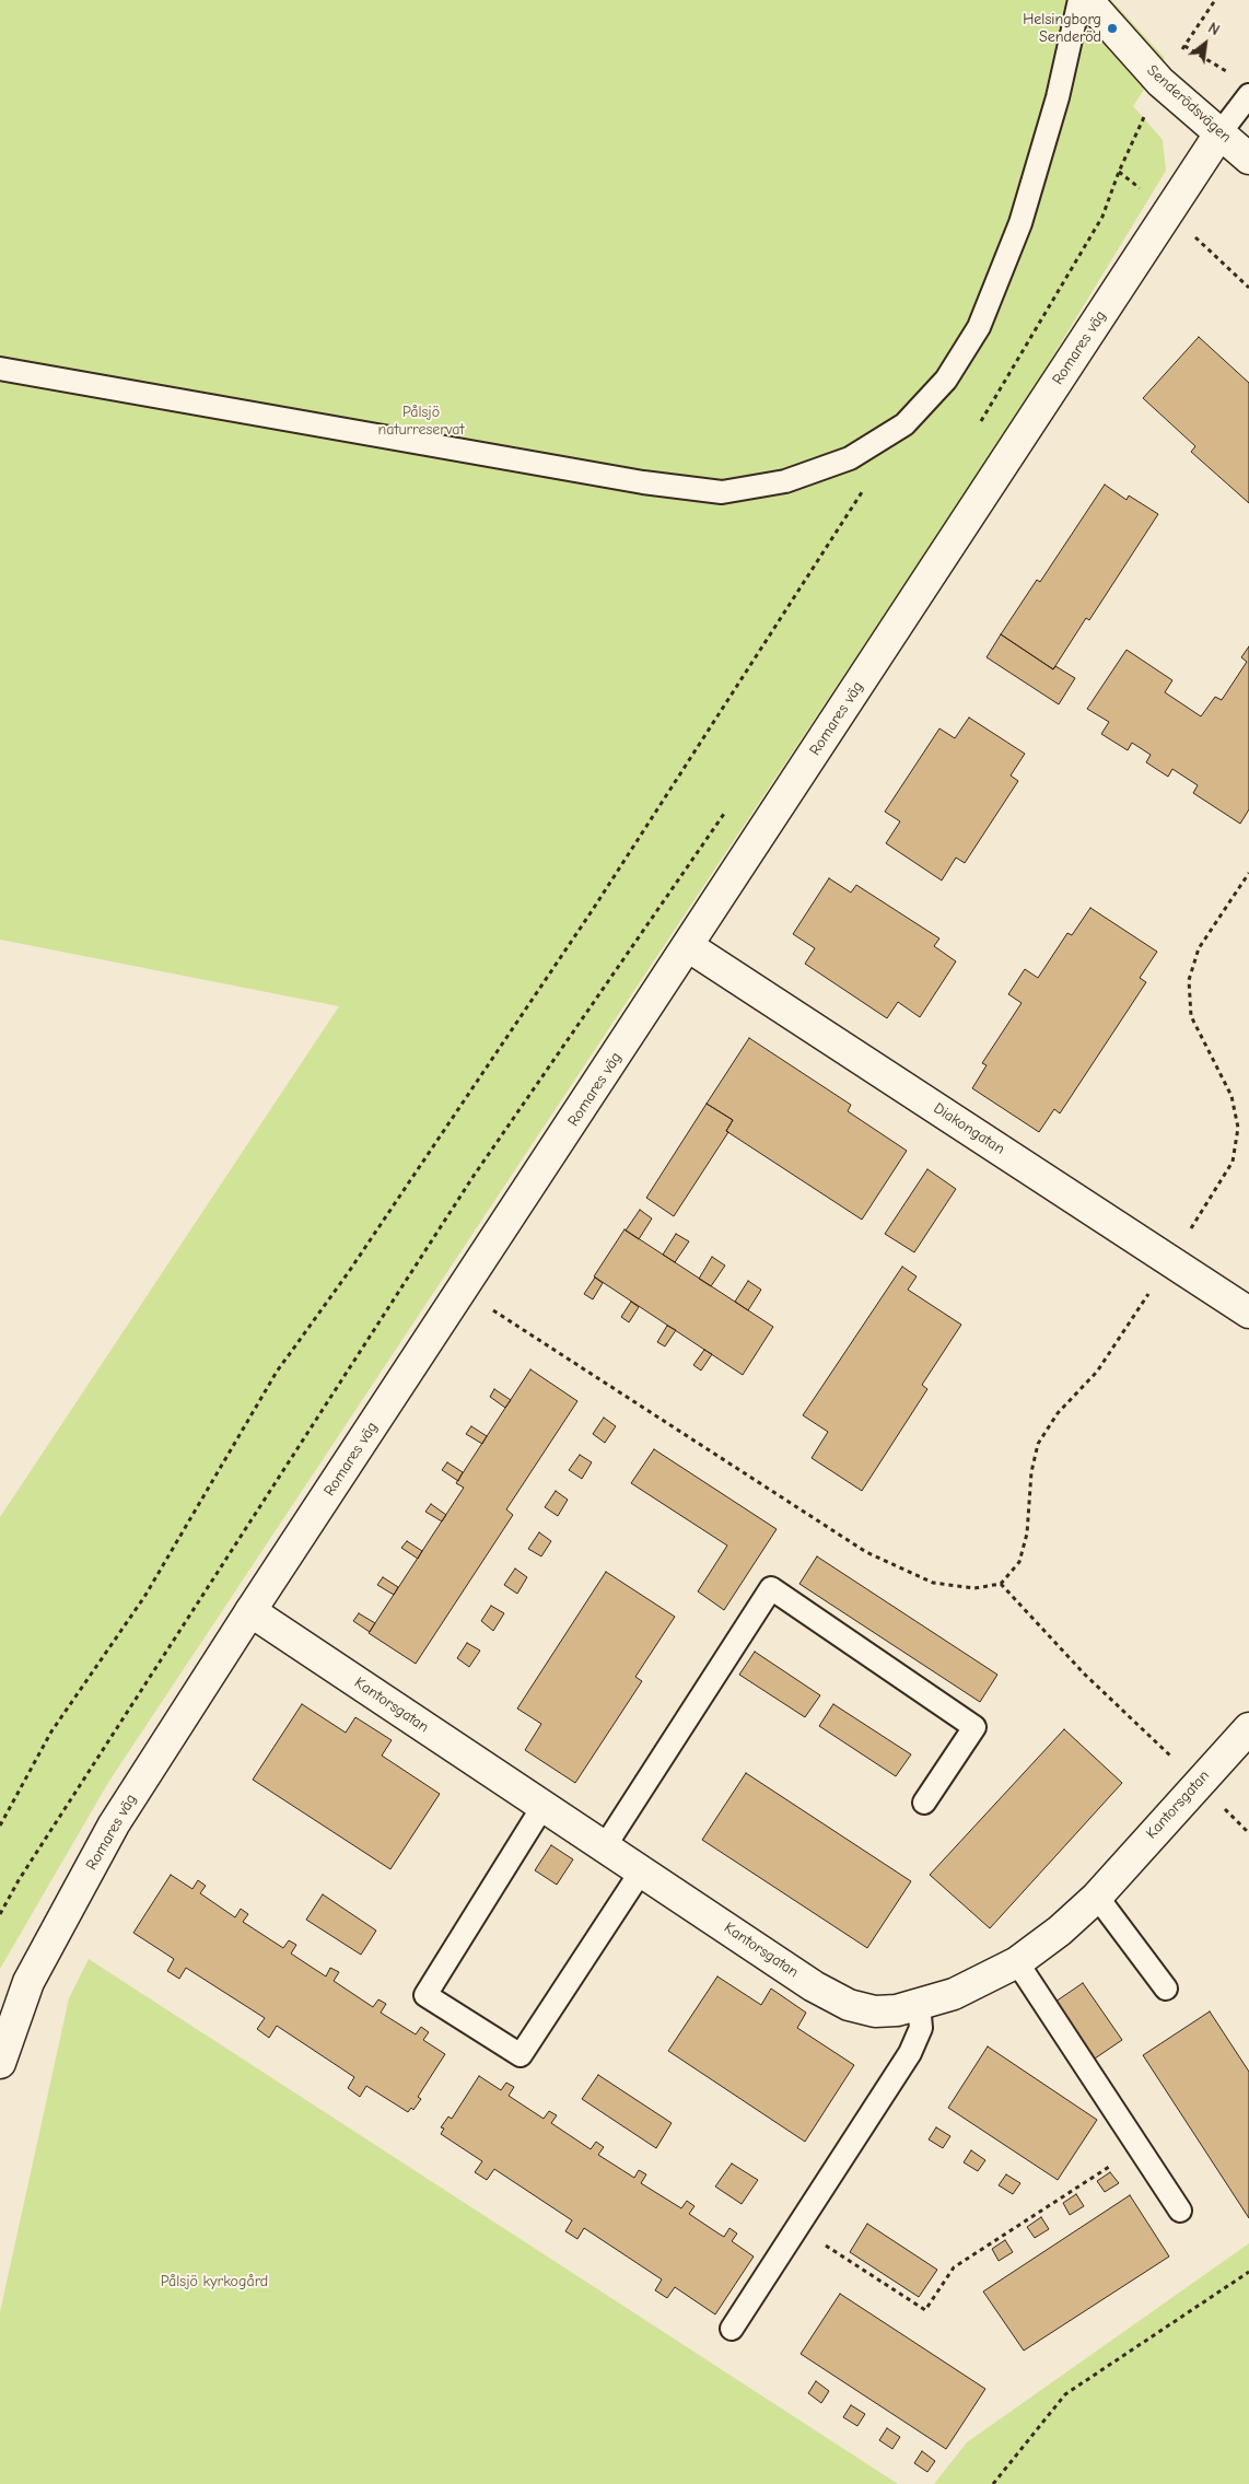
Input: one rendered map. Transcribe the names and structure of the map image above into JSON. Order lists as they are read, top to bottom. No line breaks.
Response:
{"streets":{"street":["Senderödsvägen","Romares väg","Diakongatan","Kantorsgatan"]},"crossings":[["Senderödsvägen","Romares väg"],["Romares väg","Diakongatan"],["Romares väg","Kantorsgatan"]],"parks":["Pålsjö naturreservat","Pålsjö kyrkogård"],"places":["Helsingborg Senderöd"],"north":"top right"}
